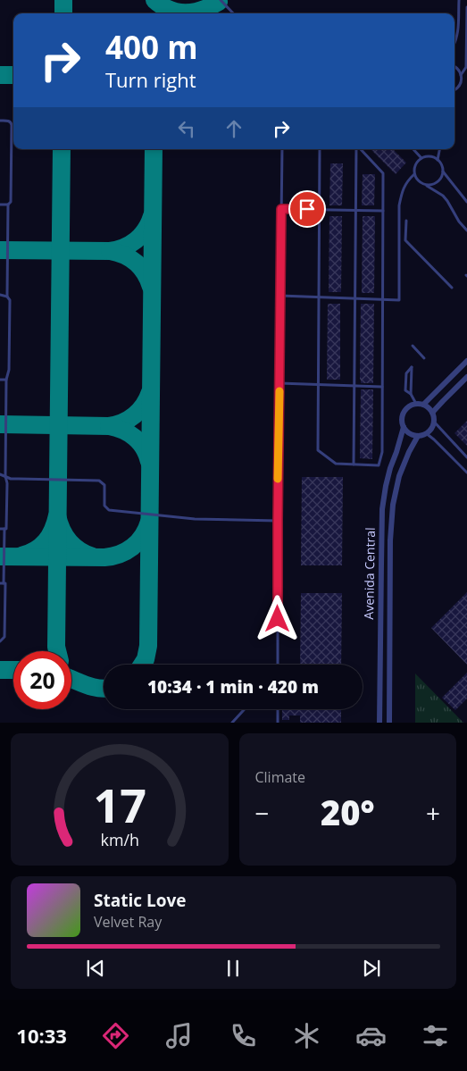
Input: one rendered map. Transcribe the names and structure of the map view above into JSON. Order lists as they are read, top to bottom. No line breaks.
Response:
{"streets":{"street":["Avenida Central"]},"page":{"turn":["400 m","Turn right"],"limit":"20","trip":"10:34 · 1 min · 420 m","tile":"Climate","heat":["−","20°","+"],"song":["Static Love","Velvet Ray"],"tabs":"10:33","gauge":["17","km/h"]}}
